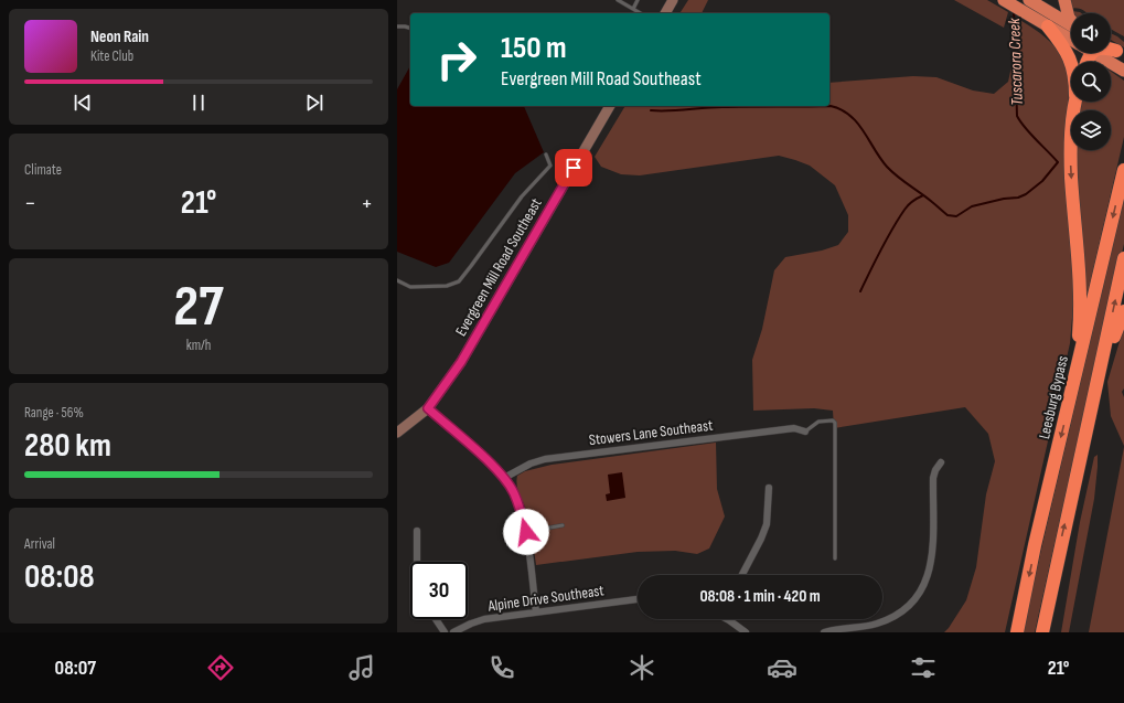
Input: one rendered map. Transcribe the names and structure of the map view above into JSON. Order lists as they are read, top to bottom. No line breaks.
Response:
{"streets":{"highway":["Leesburg Bypass"],"main road":["Evergreen Mill Road Southeast"],"street":["Stowers Lane Southeast","Alpine Drive Southeast"]},"water":["Tuscarora Creek"],"page":{"turn":["150 m","Evergreen Mill Road Southeast"],"song":["Neon Rain","Kite Club"],"tile":["Climate",["27","km/h"],["Range · 56%","280 km"],["Arrival","08:08"]],"heat":["−","21°","+"],"limit":"30","trip":"08:08 · 1 min · 420 m","tabs":["08:07","21°"]}}
